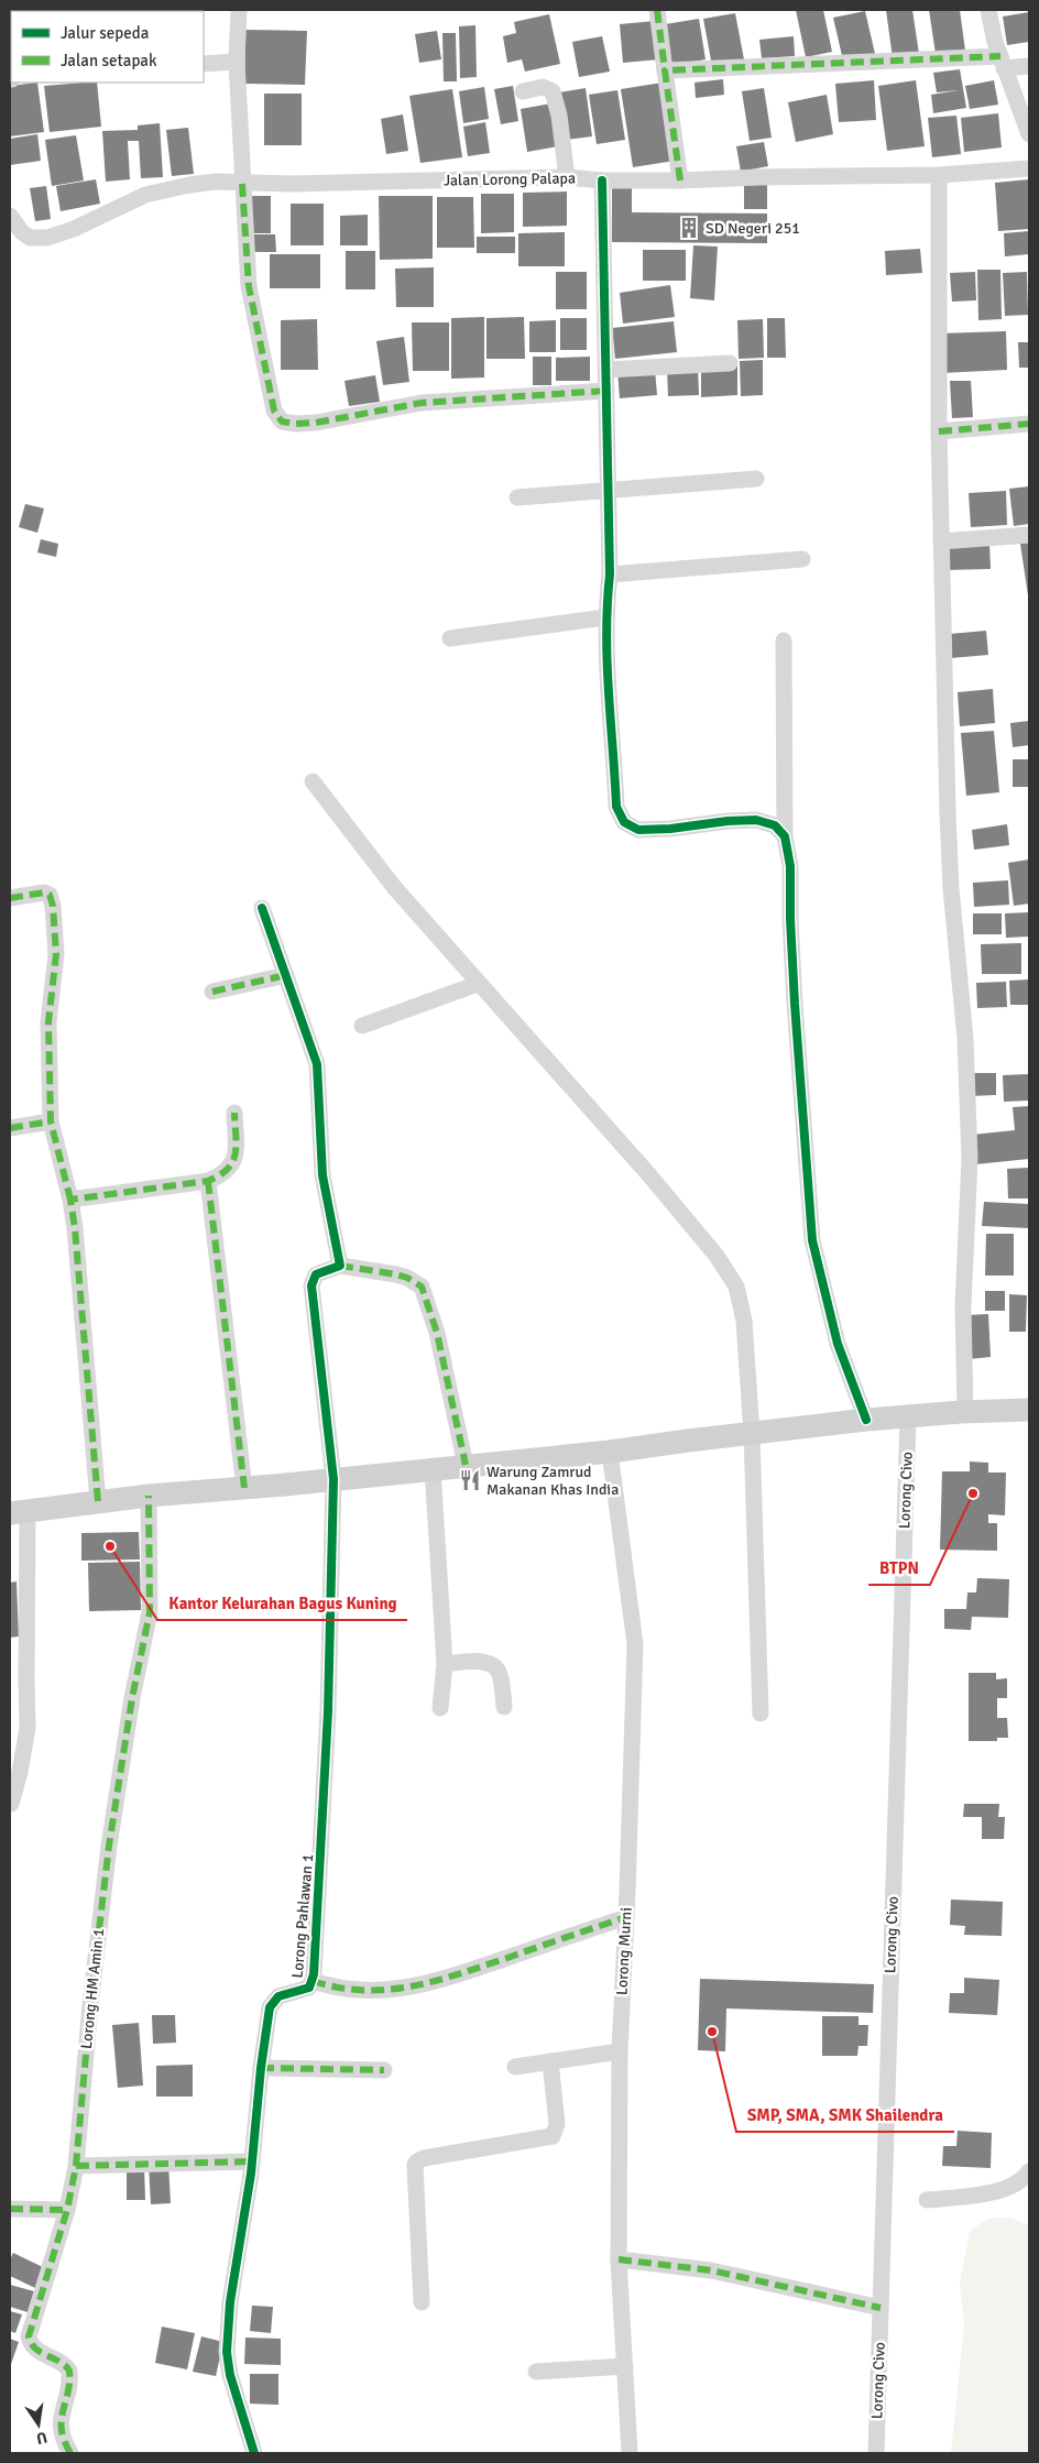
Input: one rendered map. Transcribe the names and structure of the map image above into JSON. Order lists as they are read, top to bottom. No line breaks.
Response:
{"streets":{"street":["Jalan Lorong Palapa","Lorong Civo","Lorong Pahlawan 1","Lorong Murni","Lorong HM Amin 1"]},"places":{"building":["SD Negeri 251"],"restaurant":["Warung Zamrud Makanan Khas India"],"other":["BTPN","Kantor Kelurahan Bagus Kuning","SMP, SMA, SMK Shailendra"]},"legend":["Jalur sepeda","Jalan setapak"],"north":"bottom"}
